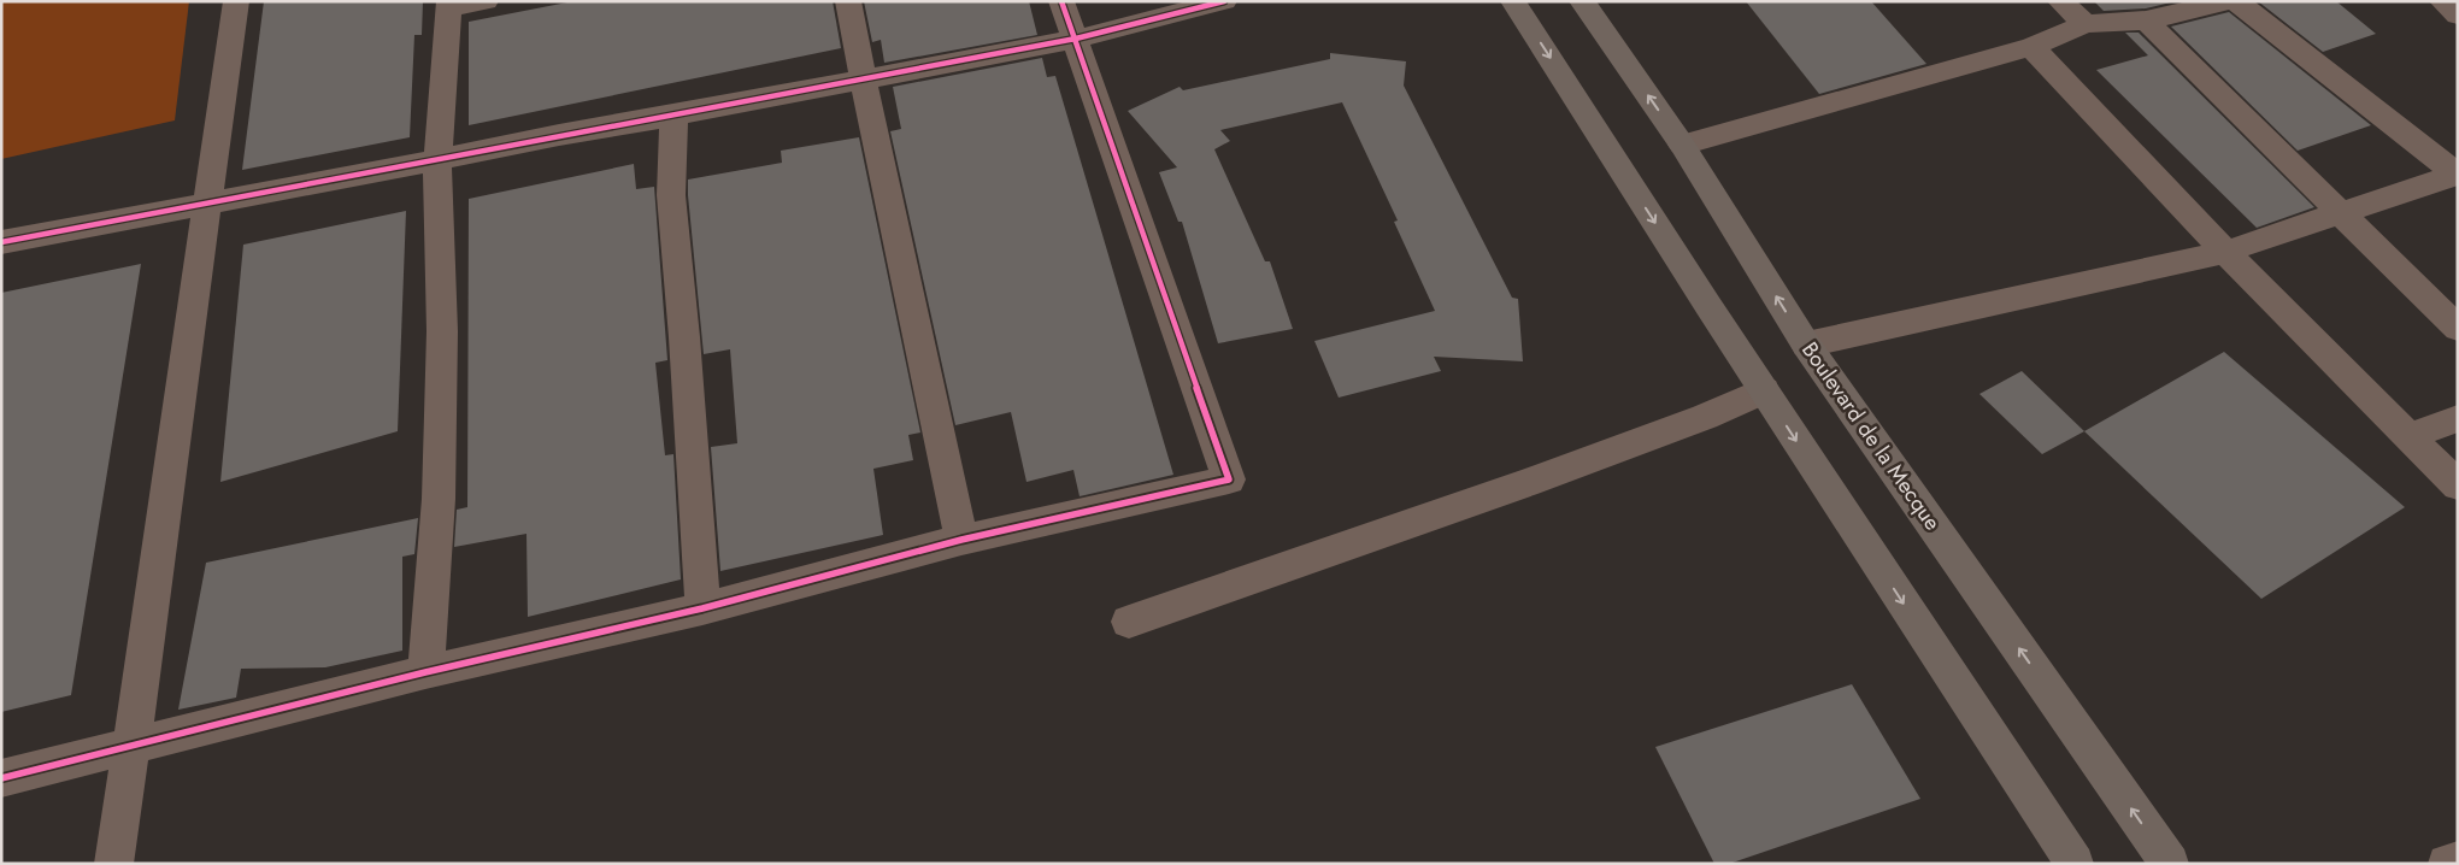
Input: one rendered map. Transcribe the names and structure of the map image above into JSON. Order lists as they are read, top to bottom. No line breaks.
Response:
{"streets":{"main road":["Boulevard de la Mecque"]}}
